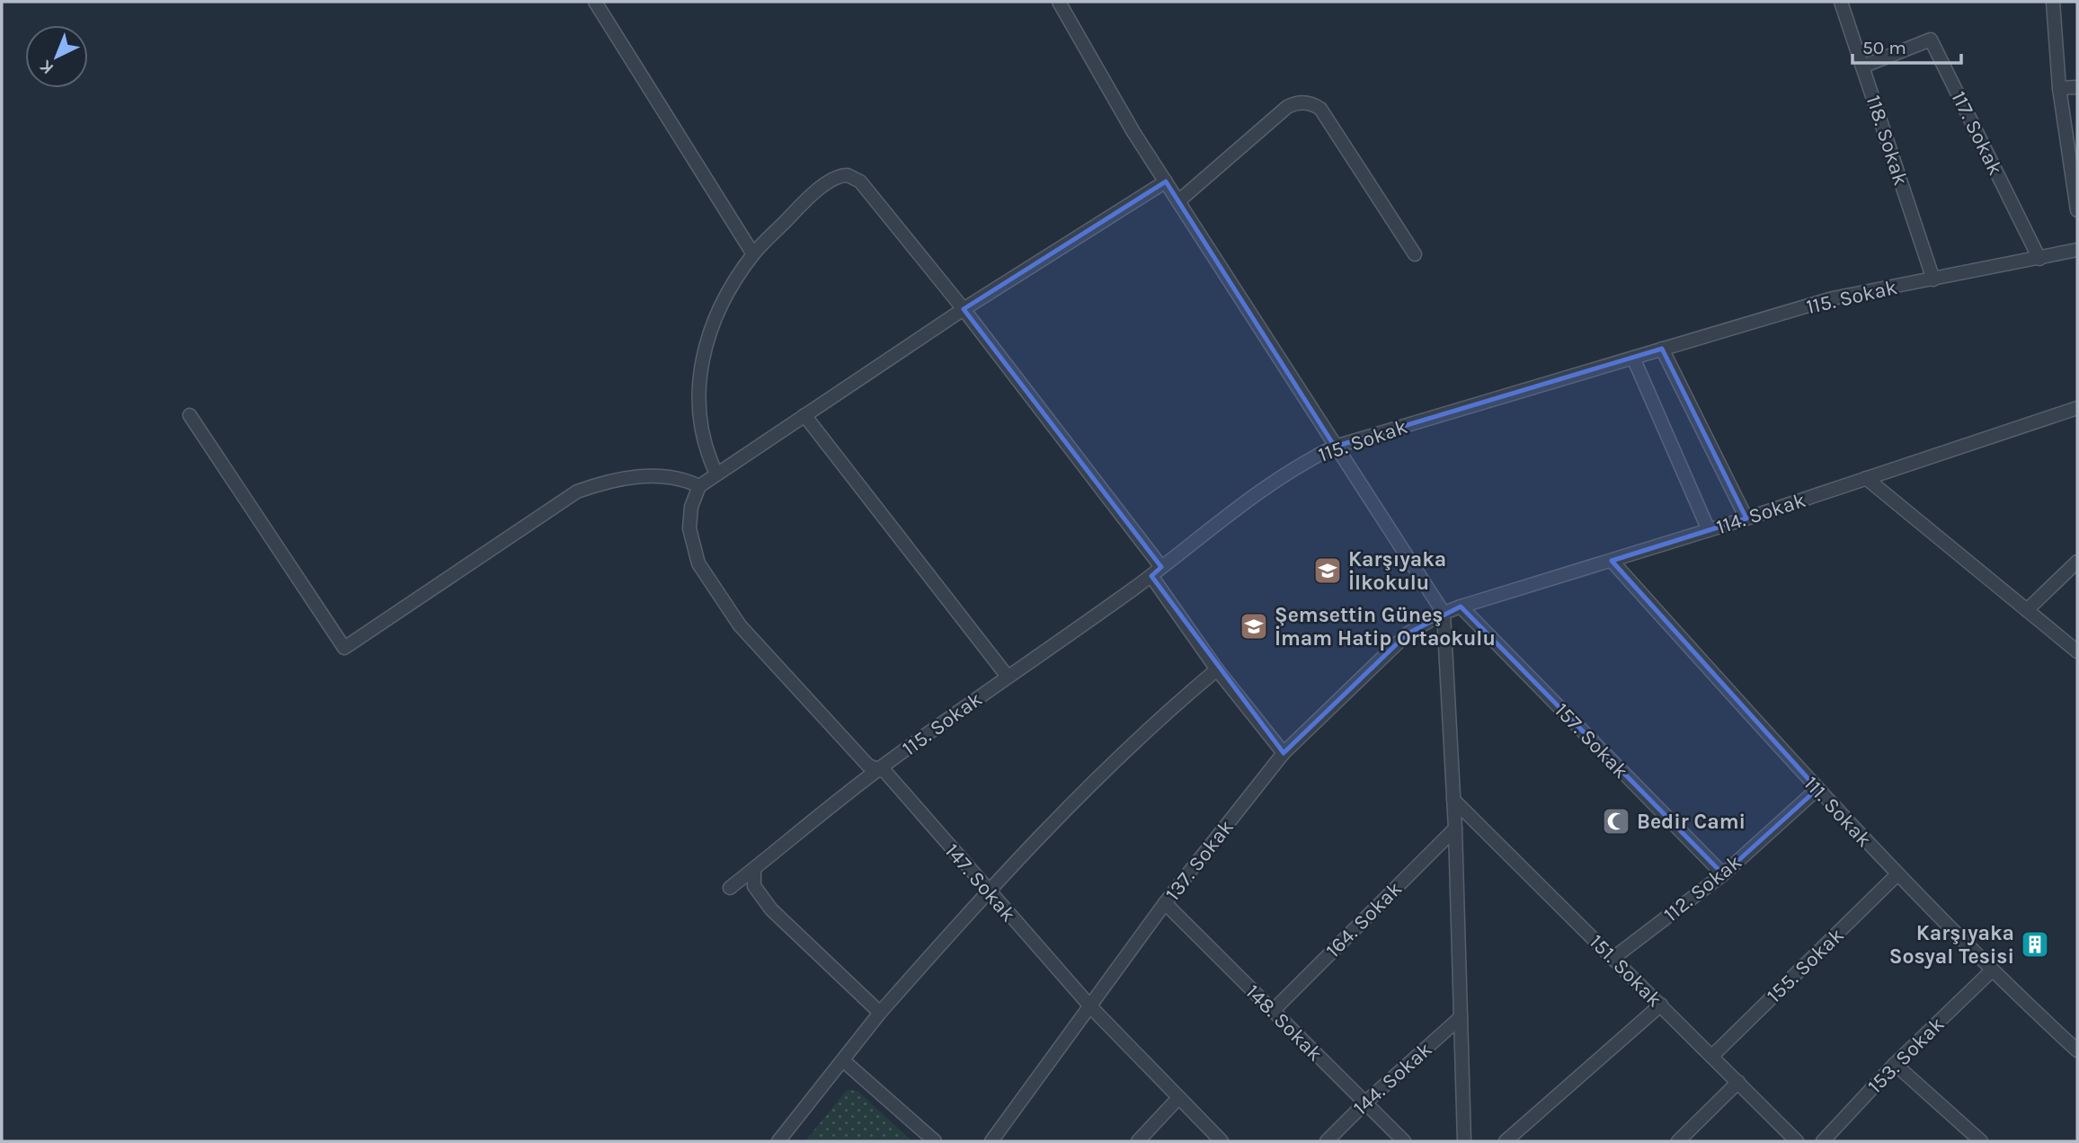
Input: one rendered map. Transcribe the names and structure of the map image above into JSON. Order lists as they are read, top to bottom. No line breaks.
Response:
{"streets":{"street":["117. Sokak","118. Sokak","115. Sokak","114. Sokak","157. Sokak","111. Sokak","137. Sokak","147. Sokak","112. Sokak","164. Sokak","155. Sokak","151. Sokak","148. Sokak","153. Sokak","144. Sokak"]},"crossings":[["117. Sokak","118. Sokak"],["117. Sokak","115. Sokak"],["118. Sokak","115. Sokak"],["115. Sokak","147. Sokak"],["114. Sokak","157. Sokak"],["114. Sokak","111. Sokak"],["114. Sokak","137. Sokak"],["157. Sokak","112. Sokak"],["111. Sokak","112. Sokak"],["111. Sokak","155. Sokak"],["111. Sokak","153. Sokak"],["137. Sokak","147. Sokak"],["137. Sokak","148. Sokak"],["112. Sokak","151. Sokak"],["164. Sokak","148. Sokak"],["155. Sokak","151. Sokak"],["148. Sokak","144. Sokak"]],"places":{"school or university":["Karşıyaka İlkokulu","Şemsettin Güneş İmam Hatip Ortaokulu"],"mosque":["Bedir Cami"],"building":["Karşıyaka Sosyal Tesisi"]},"scale_bar":"50 m","north":"bottom left"}
